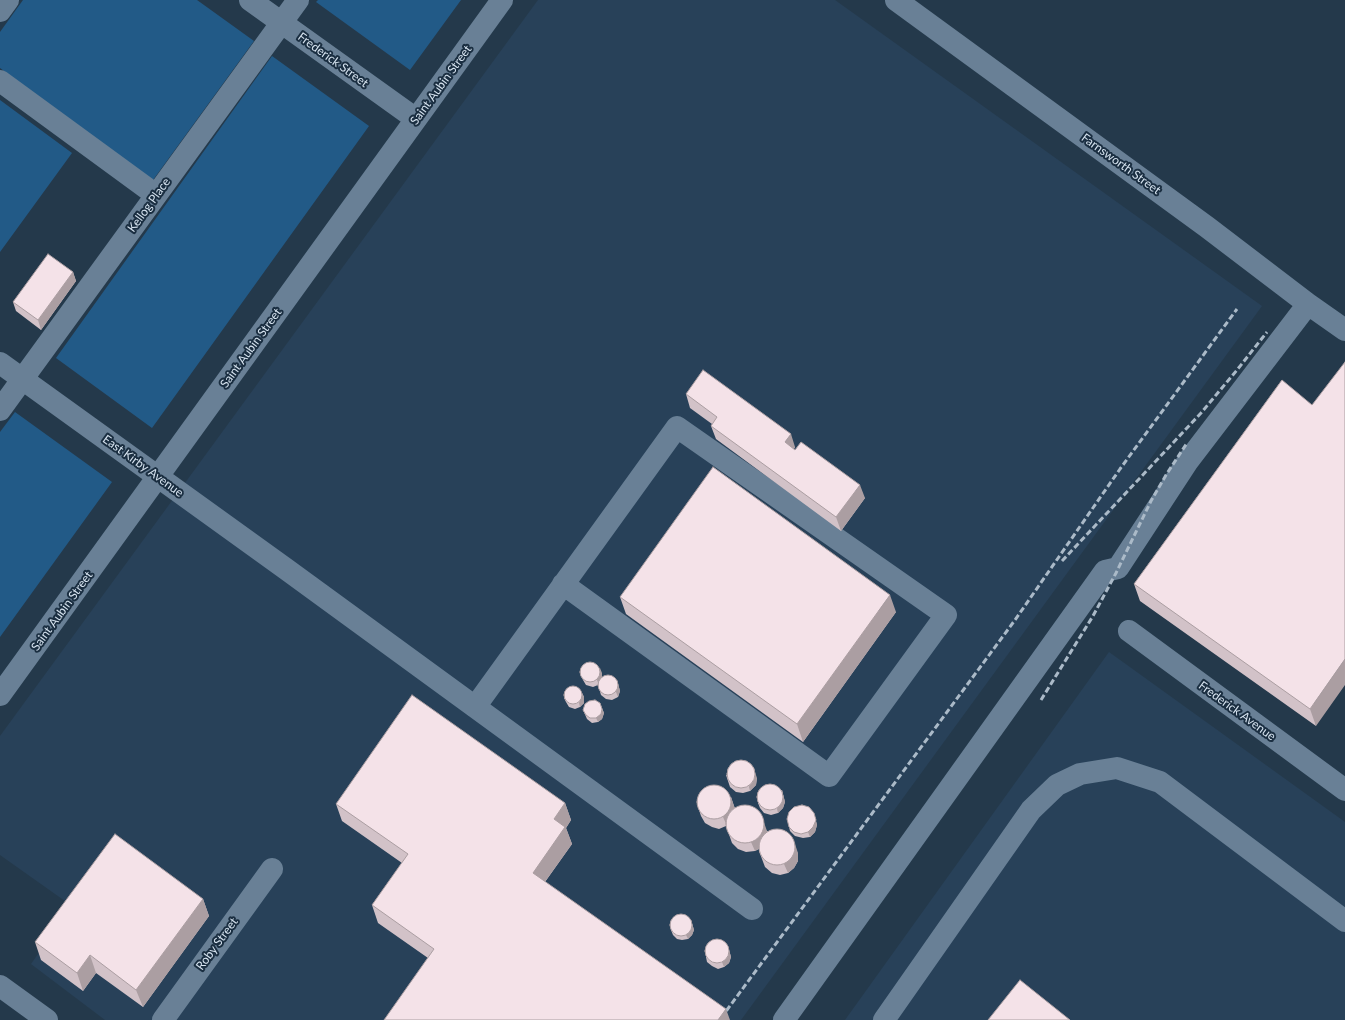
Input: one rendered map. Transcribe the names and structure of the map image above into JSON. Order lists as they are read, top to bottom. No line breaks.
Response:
{"streets":{"street":["Frederick Street","Saint Aubin Street","Farnsworth Street","Kellog Place","East Kirby Avenue","Frederick Avenue","Roby Street"]},"crossings":[["Frederick Street","Saint Aubin Street"],["Frederick Street","Kellog Place"],["Saint Aubin Street","East Kirby Avenue"],["Kellog Place","East Kirby Avenue"]]}
